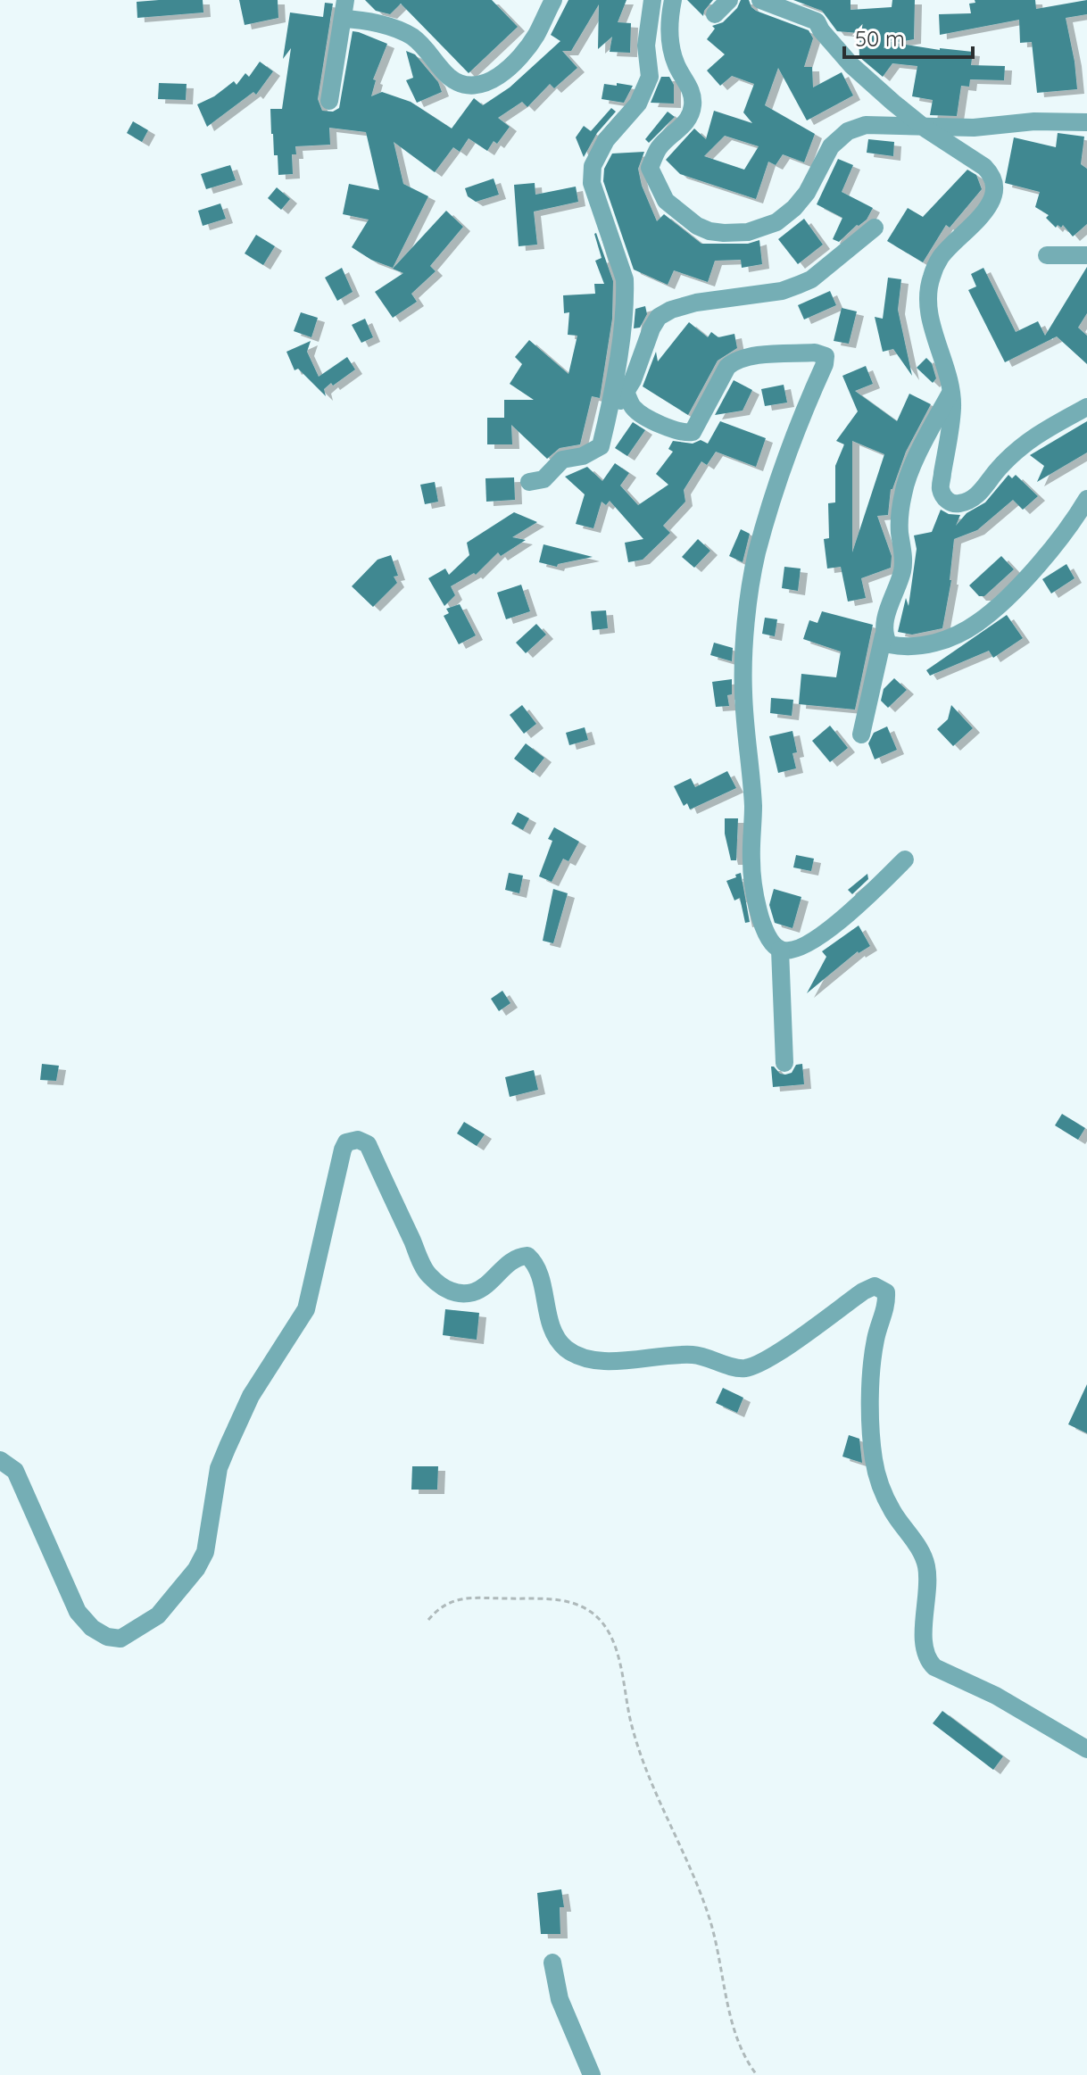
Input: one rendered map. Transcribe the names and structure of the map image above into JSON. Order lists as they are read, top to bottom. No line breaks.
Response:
{"scale_bar":"50 m"}
